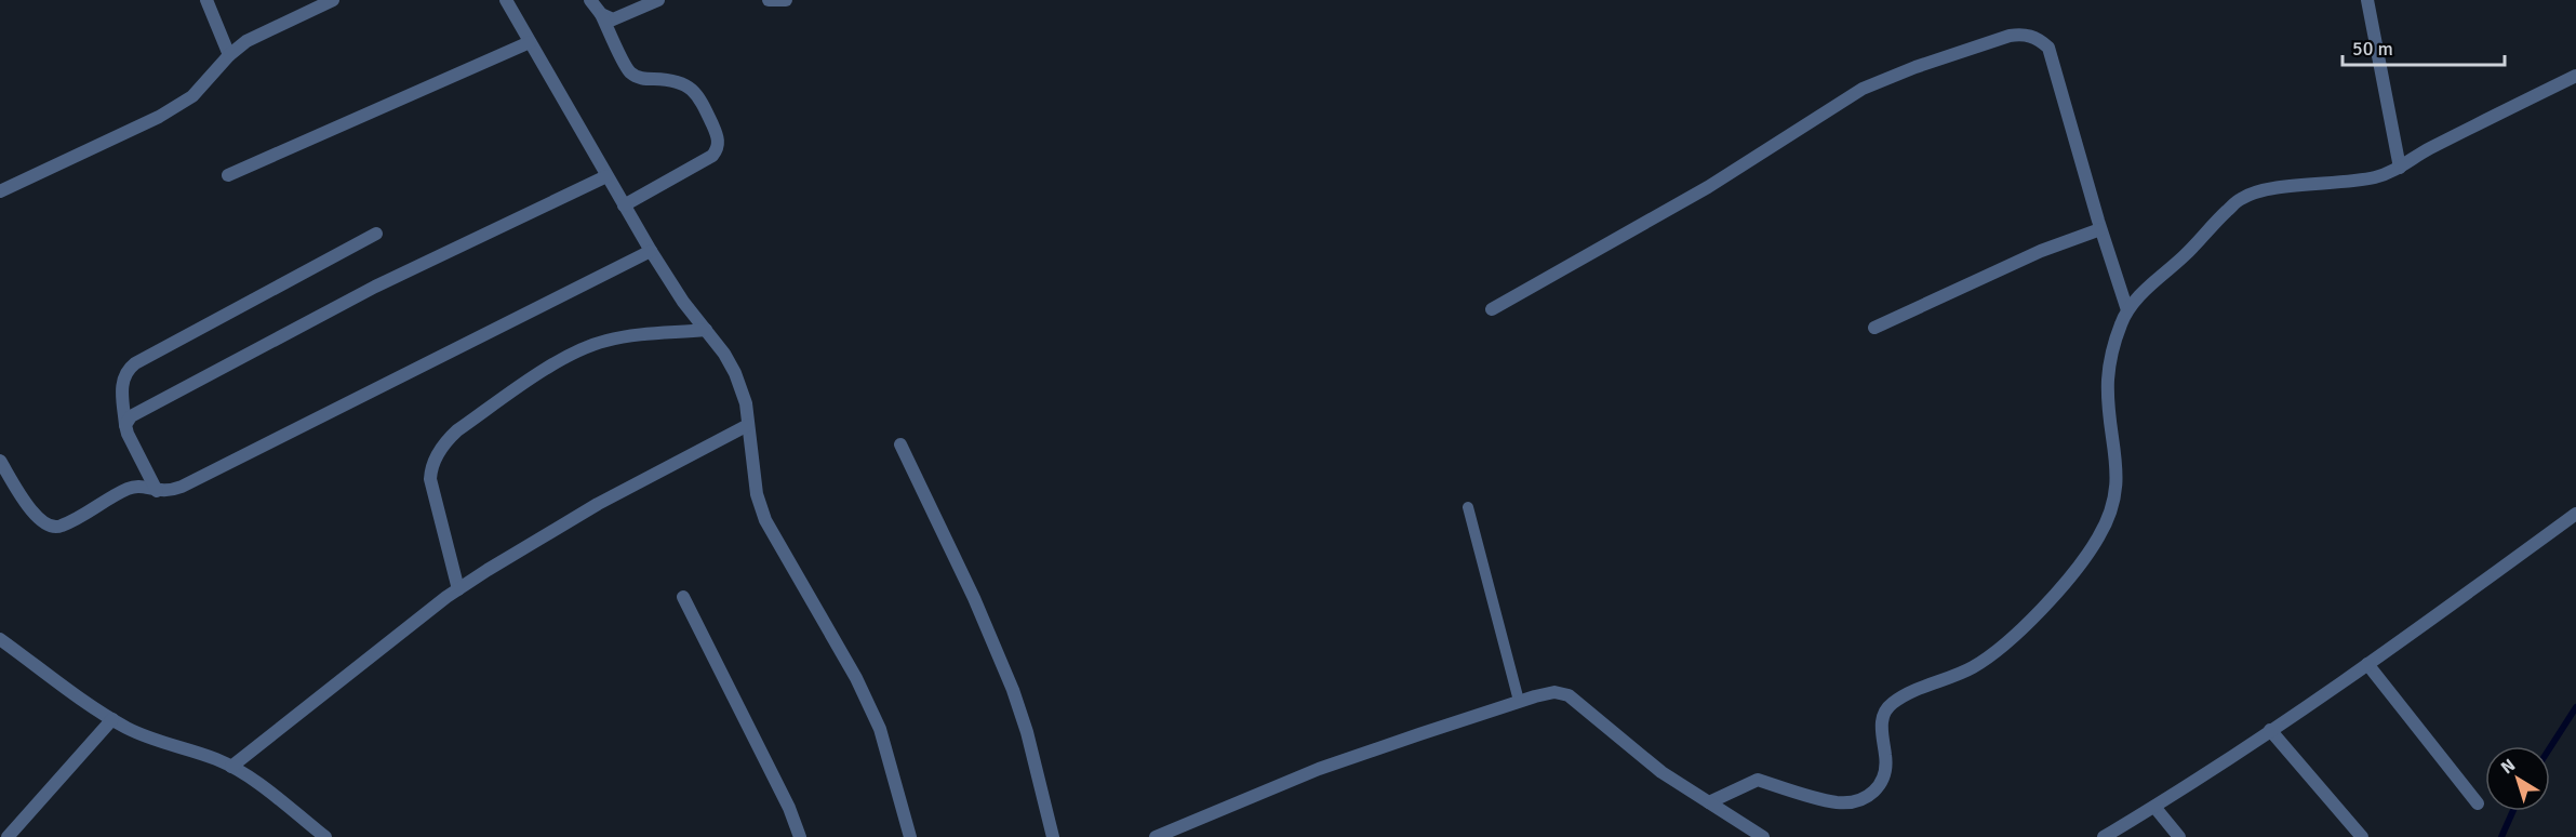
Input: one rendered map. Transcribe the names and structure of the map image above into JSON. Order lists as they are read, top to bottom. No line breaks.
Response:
{"scale_bar":"50 m","north":"top left"}
